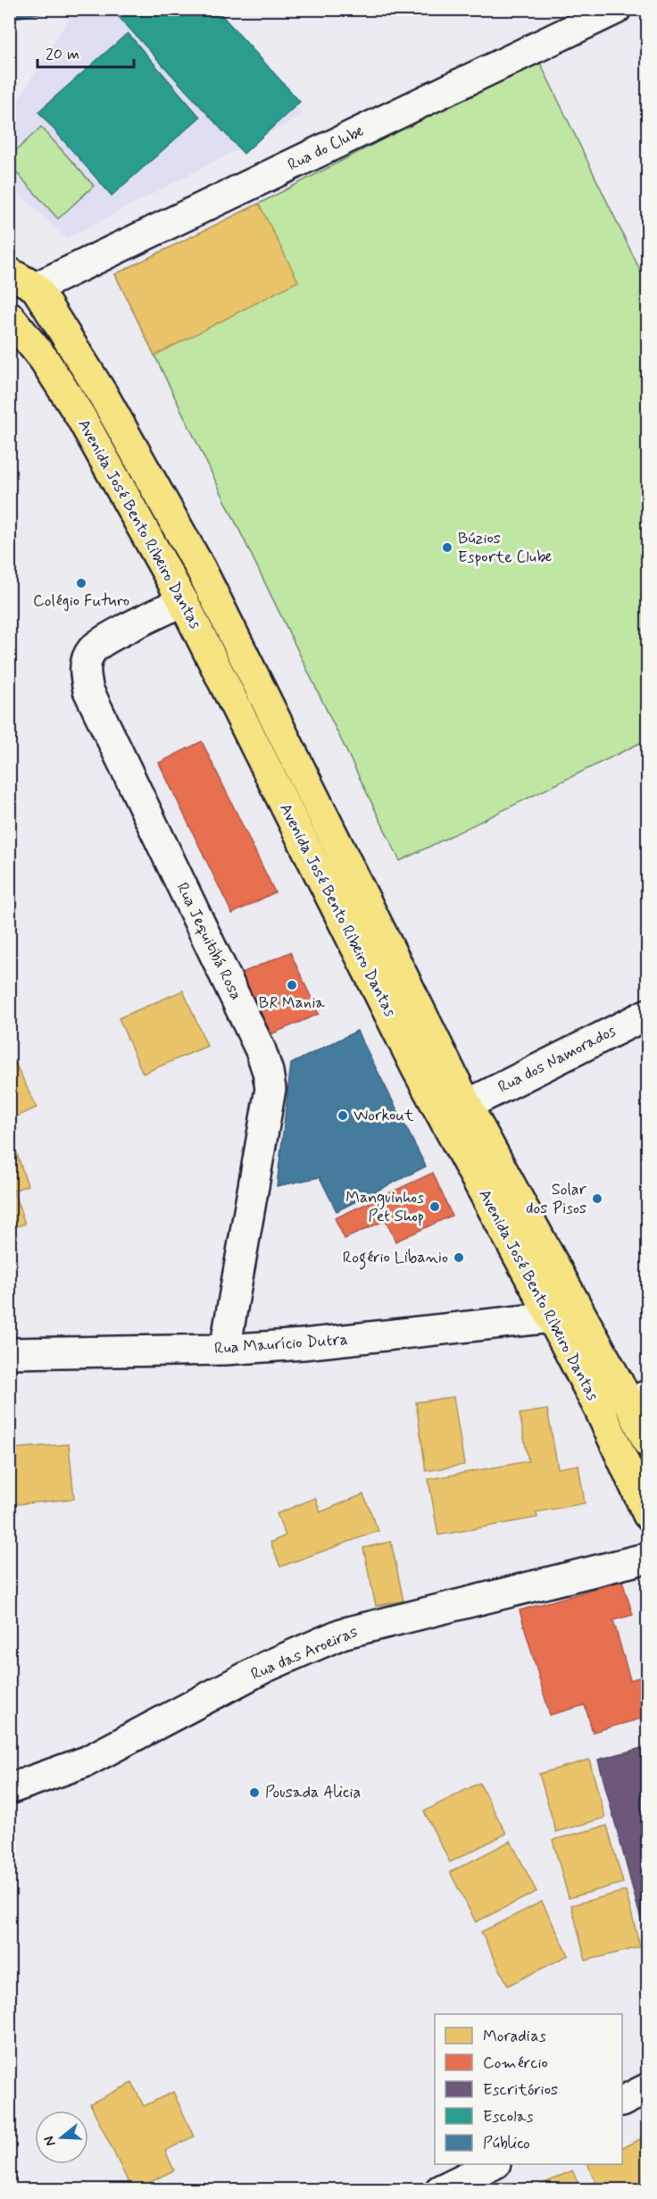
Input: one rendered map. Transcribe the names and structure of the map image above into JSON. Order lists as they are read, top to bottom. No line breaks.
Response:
{"streets":{"main road":["Avenida José Bento Ribeiro Dantas"],"street":["Rua do Clube","Rua Jequitibá Rosa","Rua dos Namorados","Rua Maurício Dutra","Rua das Aroeiras"]},"crossings":[["Rua do Clube","Avenida José Bento Ribeiro Dantas"],["Avenida José Bento Ribeiro Dantas","Rua Jequitibá Rosa"],["Avenida José Bento Ribeiro Dantas","Rua dos Namorados"],["Avenida José Bento Ribeiro Dantas","Rua Maurício Dutra"],["Rua Jequitibá Rosa","Rua Maurício Dutra"]],"places":["Búzios Esporte Clube","Colégio Futuro","BR Mania","Workout","Solar dos Pisos","Manguinhos Pet Shop","Rogério Libanio","Pousada Alicia"],"legend":["Moradias","Comércio","Escritórios","Escolas","Público"],"scale_bar":"20 m","north":"left"}
